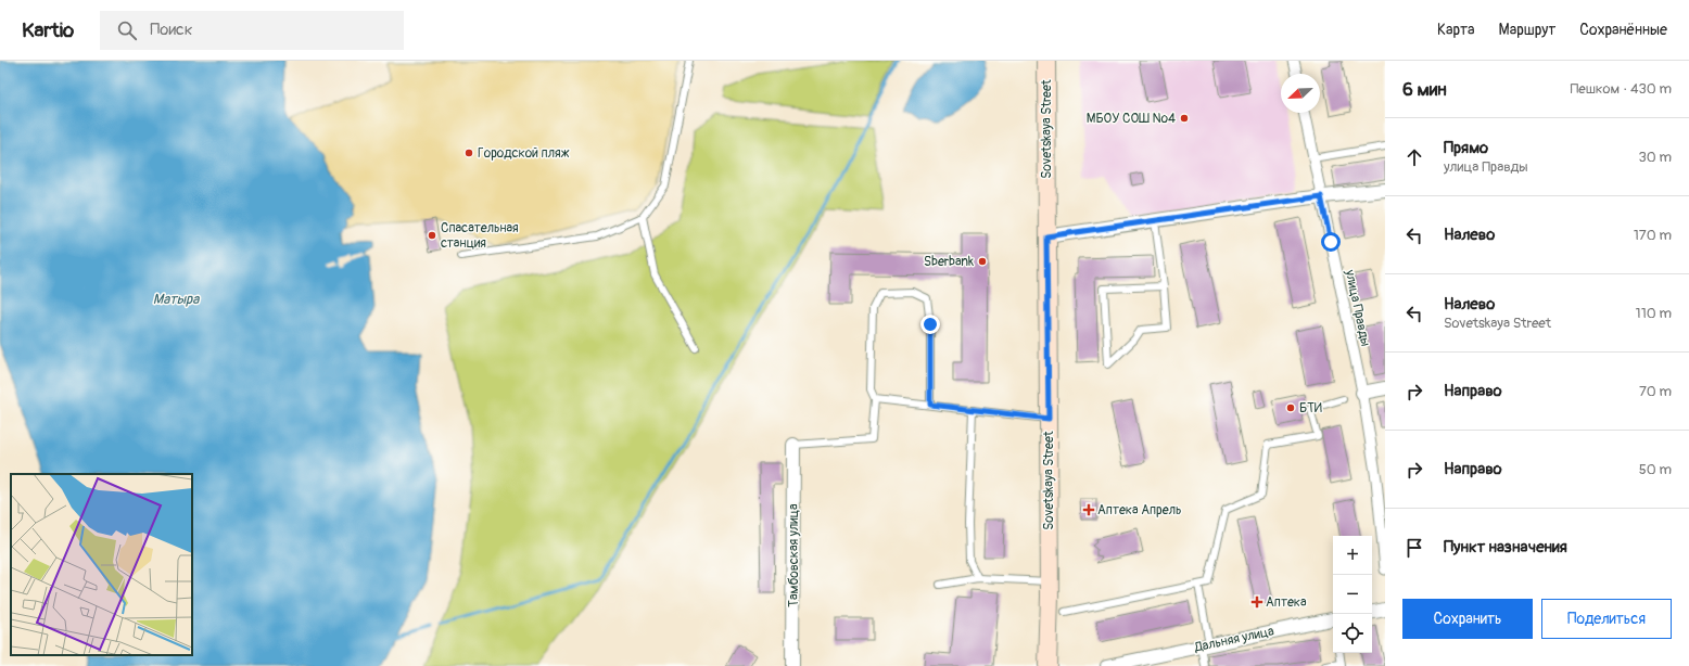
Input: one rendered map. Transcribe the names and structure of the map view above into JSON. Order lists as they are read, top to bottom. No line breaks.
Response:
{"streets":{"main road":["Sovetskaya Street"],"street":["улица Правды","Тамбовская улица","Дальняя улица"]},"water":["Матыра"],"places":{"other":["МБОУ СОШ №4","Городской пляж","Спасательная станция","Sberbank","БТИ"],"health":["Аптека Апрель","Аптека"]},"north":"bottom left","page":{"header":"Kartio","search":"Поиск","nav":["Карта","Маршрут","Сохранённые"],"heading":["6 мин","Пешком · 430 m"],"list":[["Прямо","улица Правды","30 m"],["Налево","170 m"],["Налево","Sovetskaya Street","110 m"],["Направо","70 m"],["Направо","50 m"],"Пункт назначения"],"map_buttons":["+","−"],"buttons":["Сохранить","Поделиться"]}}
